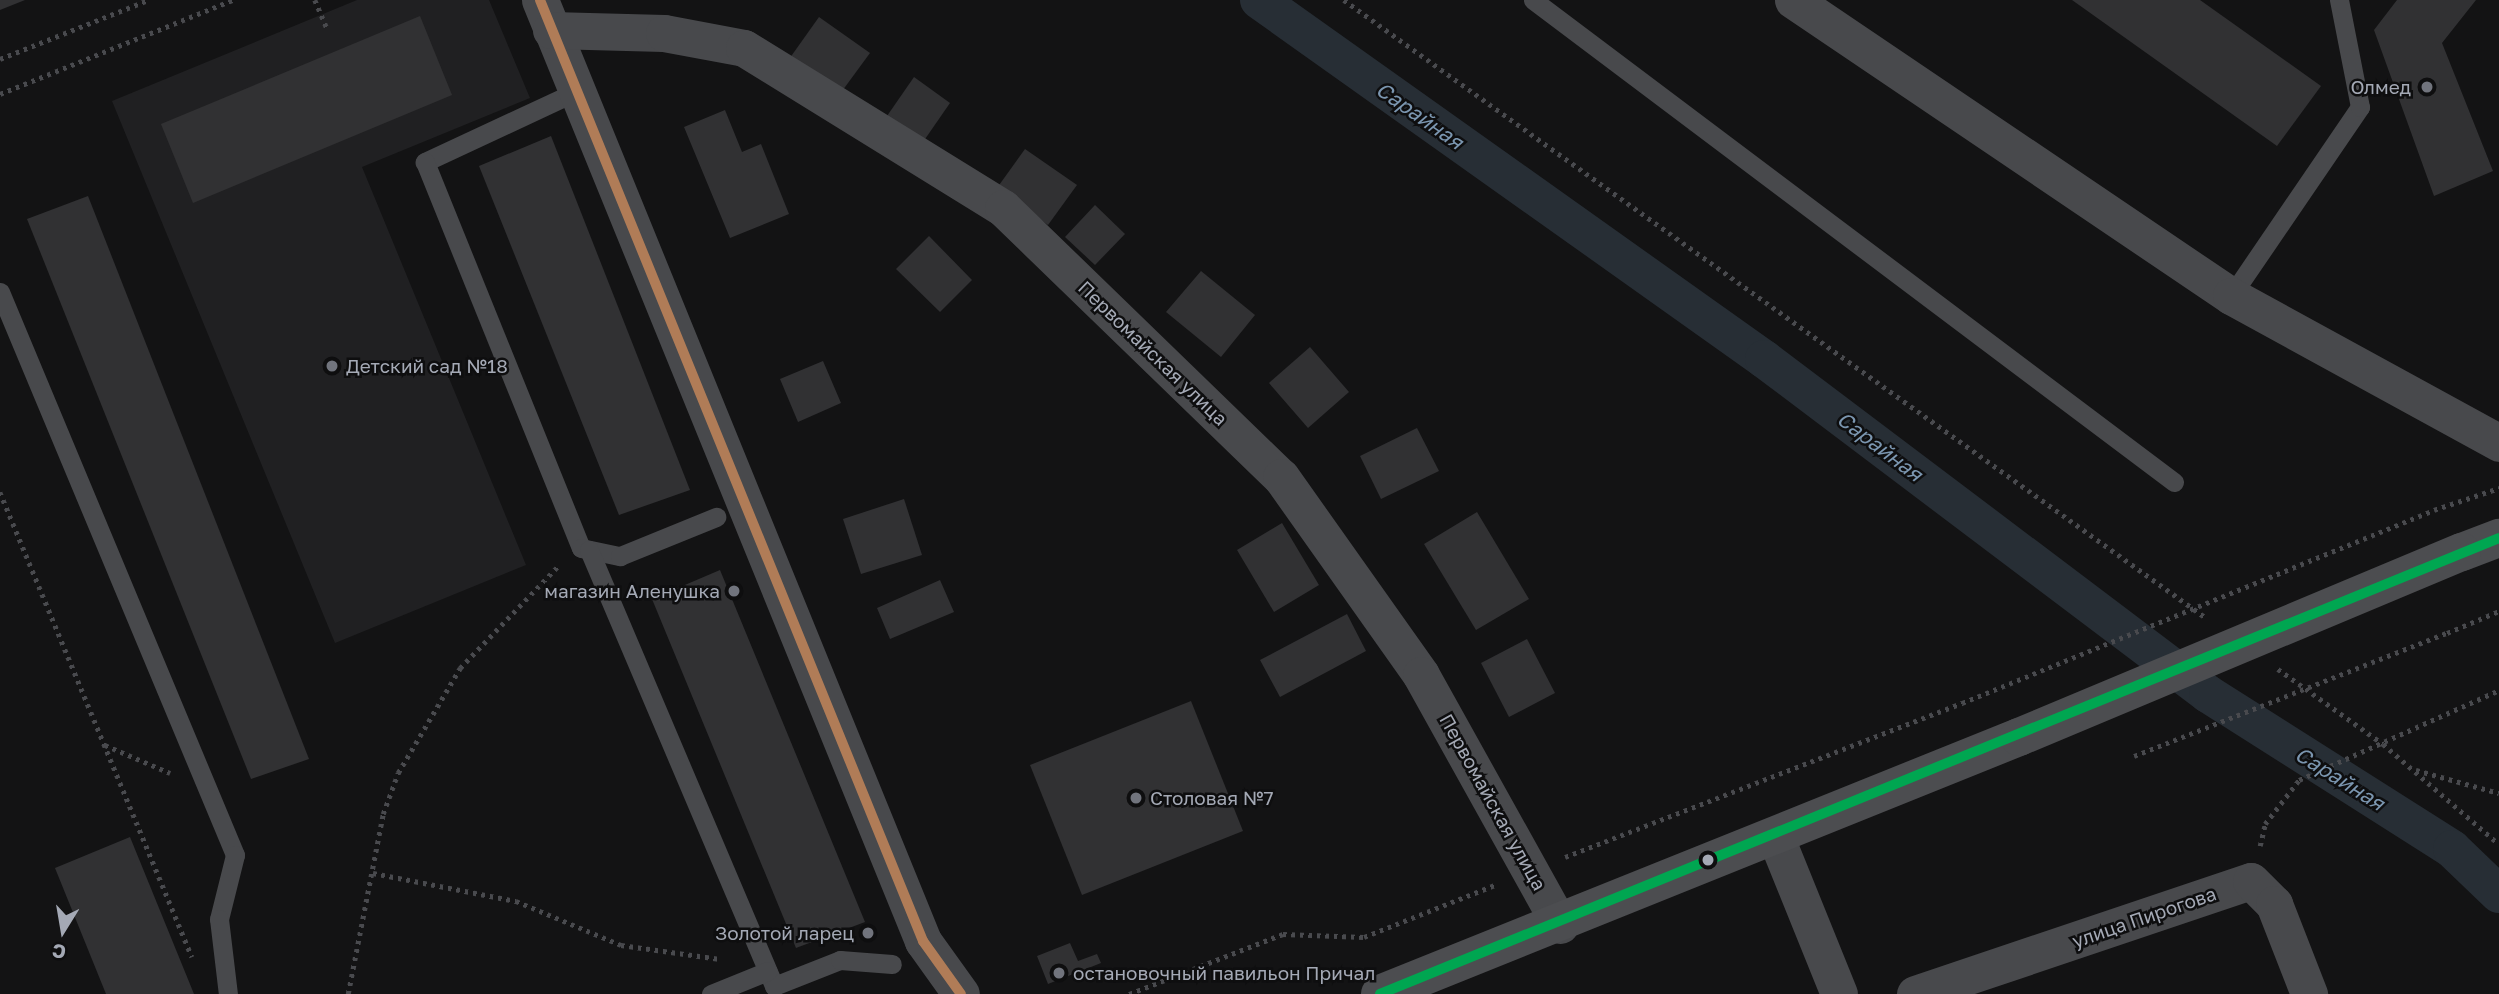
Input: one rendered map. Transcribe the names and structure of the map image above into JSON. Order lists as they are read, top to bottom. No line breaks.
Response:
{"streets":{"street":["Первомайская улица","улица Пирогова"]},"water":["Сарайная"],"places":["Олмед","Детский сад №18","магазин Аленушка","Столовая №7","Золотой ларец","остановочный павильон Причал"],"north":"bottom"}
